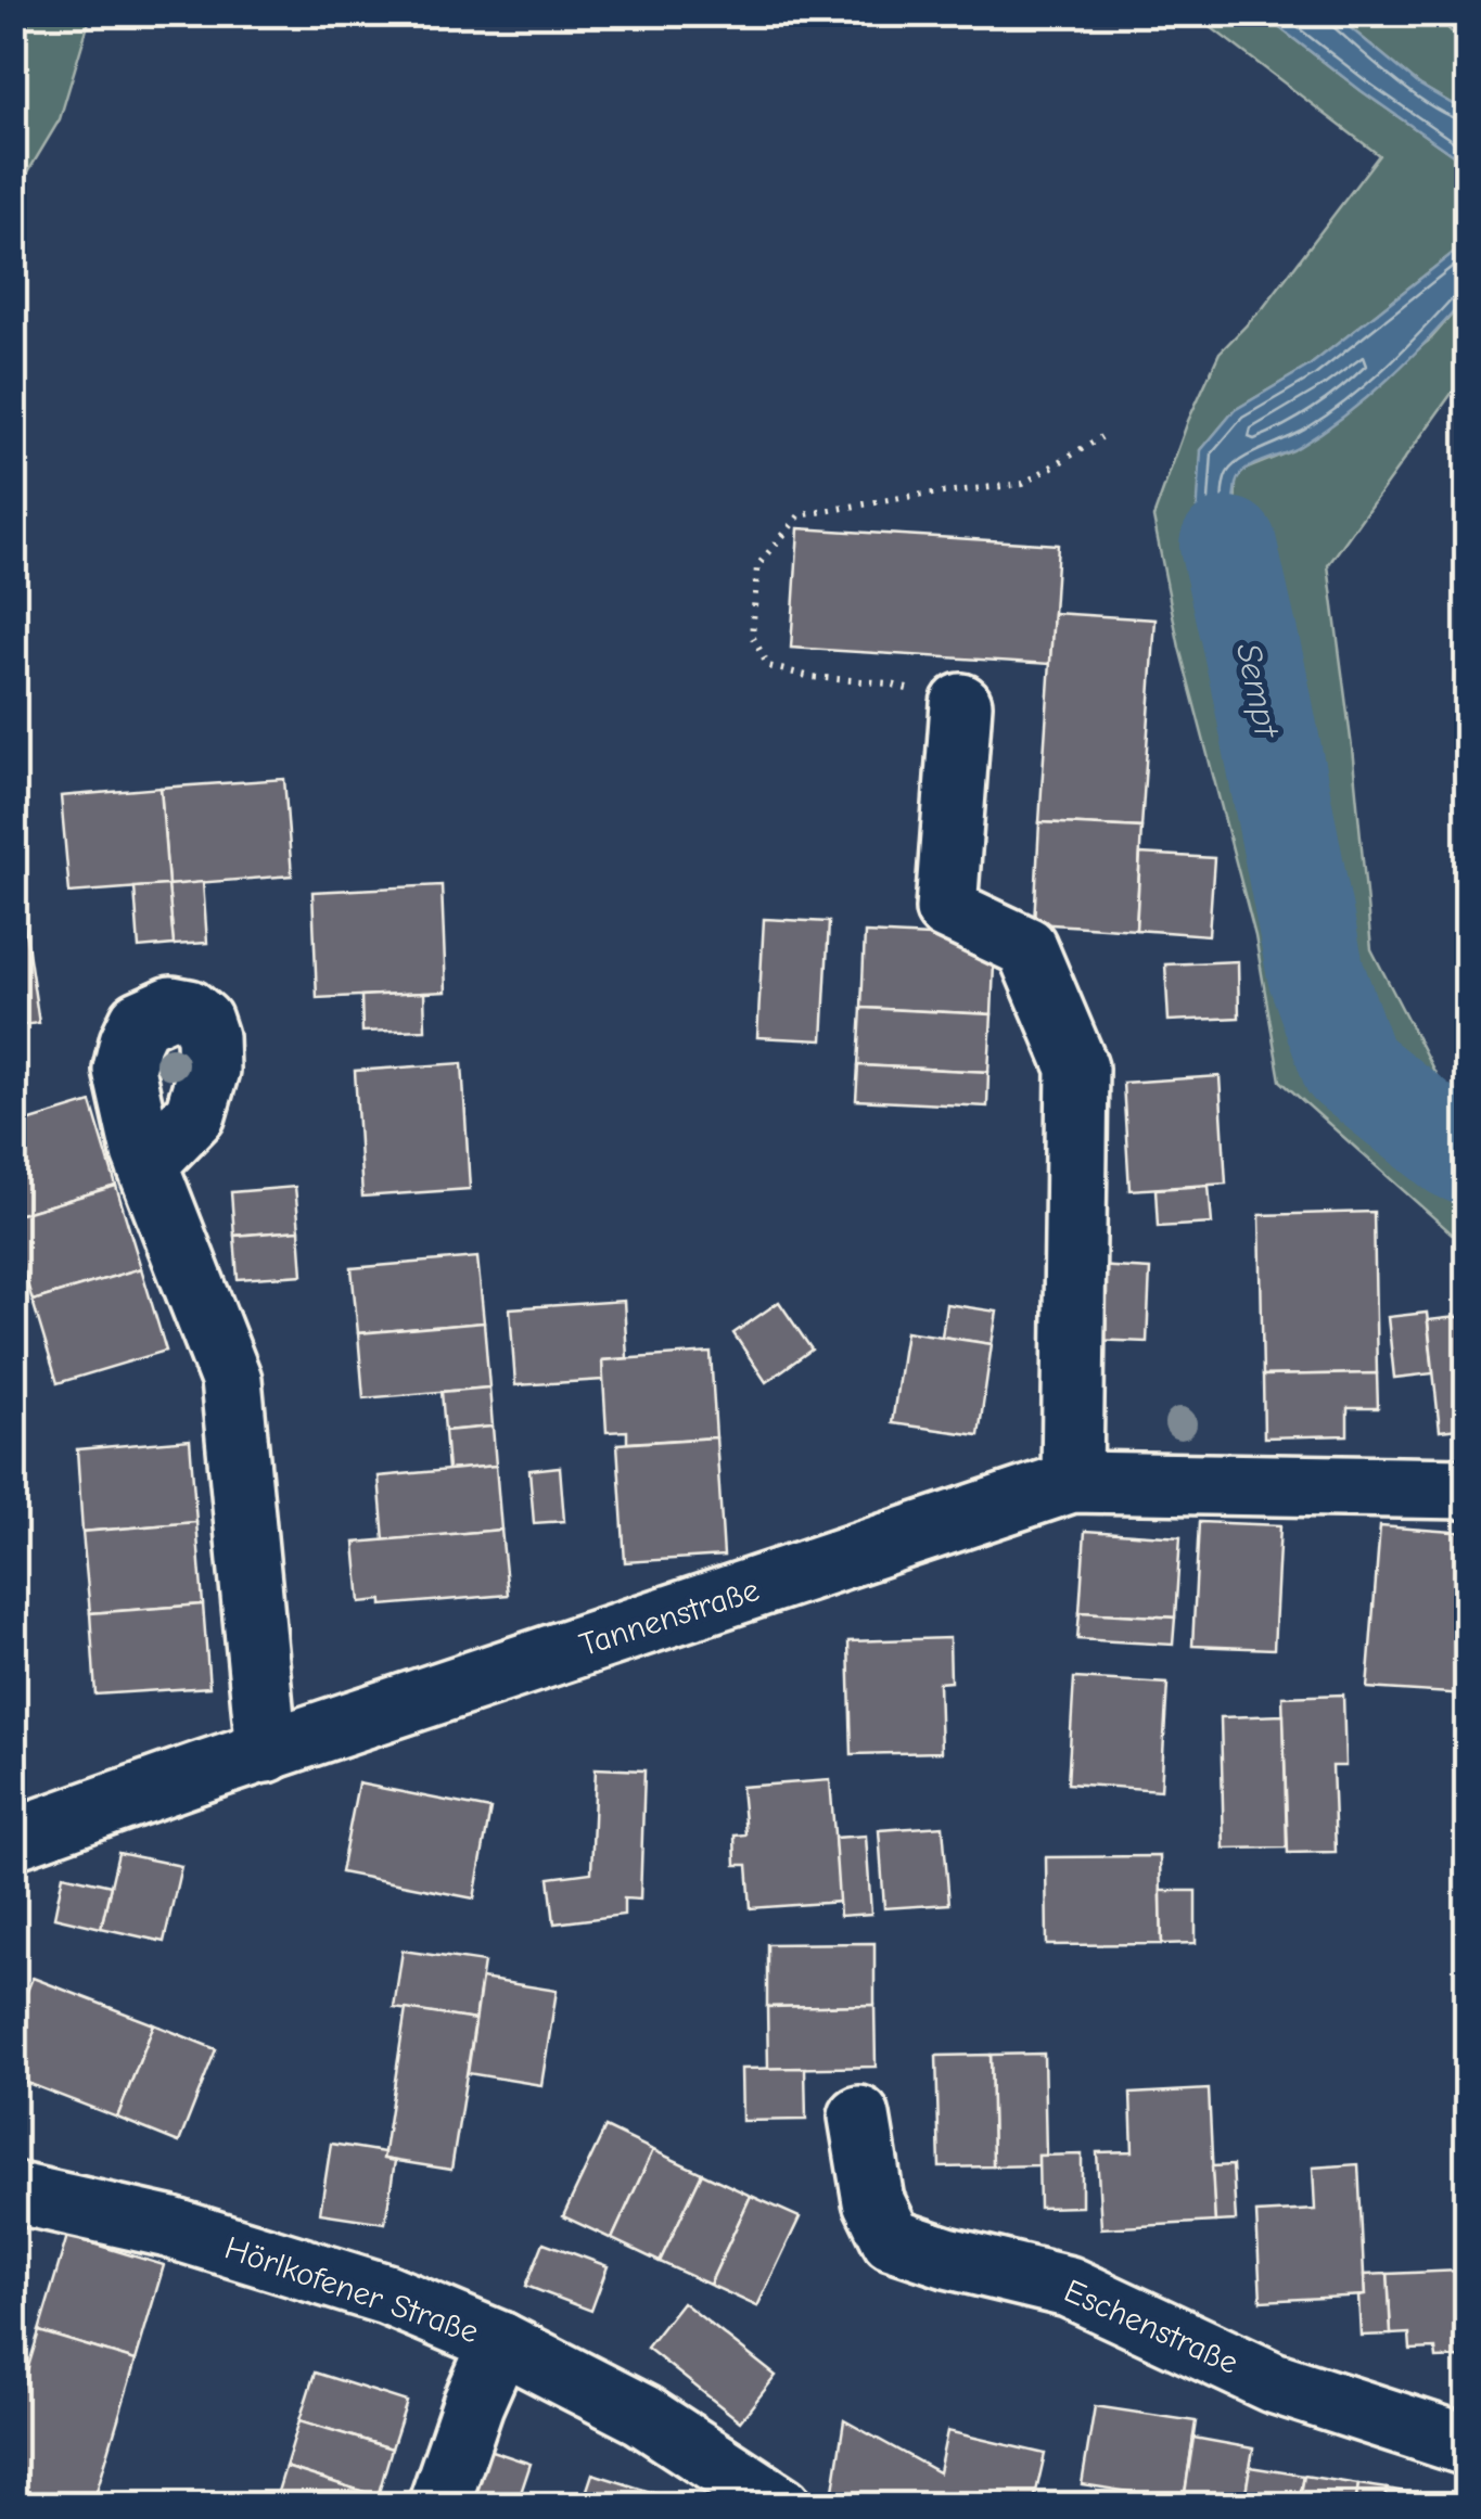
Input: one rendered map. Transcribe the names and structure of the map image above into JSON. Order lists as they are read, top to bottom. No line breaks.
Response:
{"streets":{"street":["Tannenstraße","Hörlkofener Straße","Eschenstraße"]},"water":["Sempt"]}
